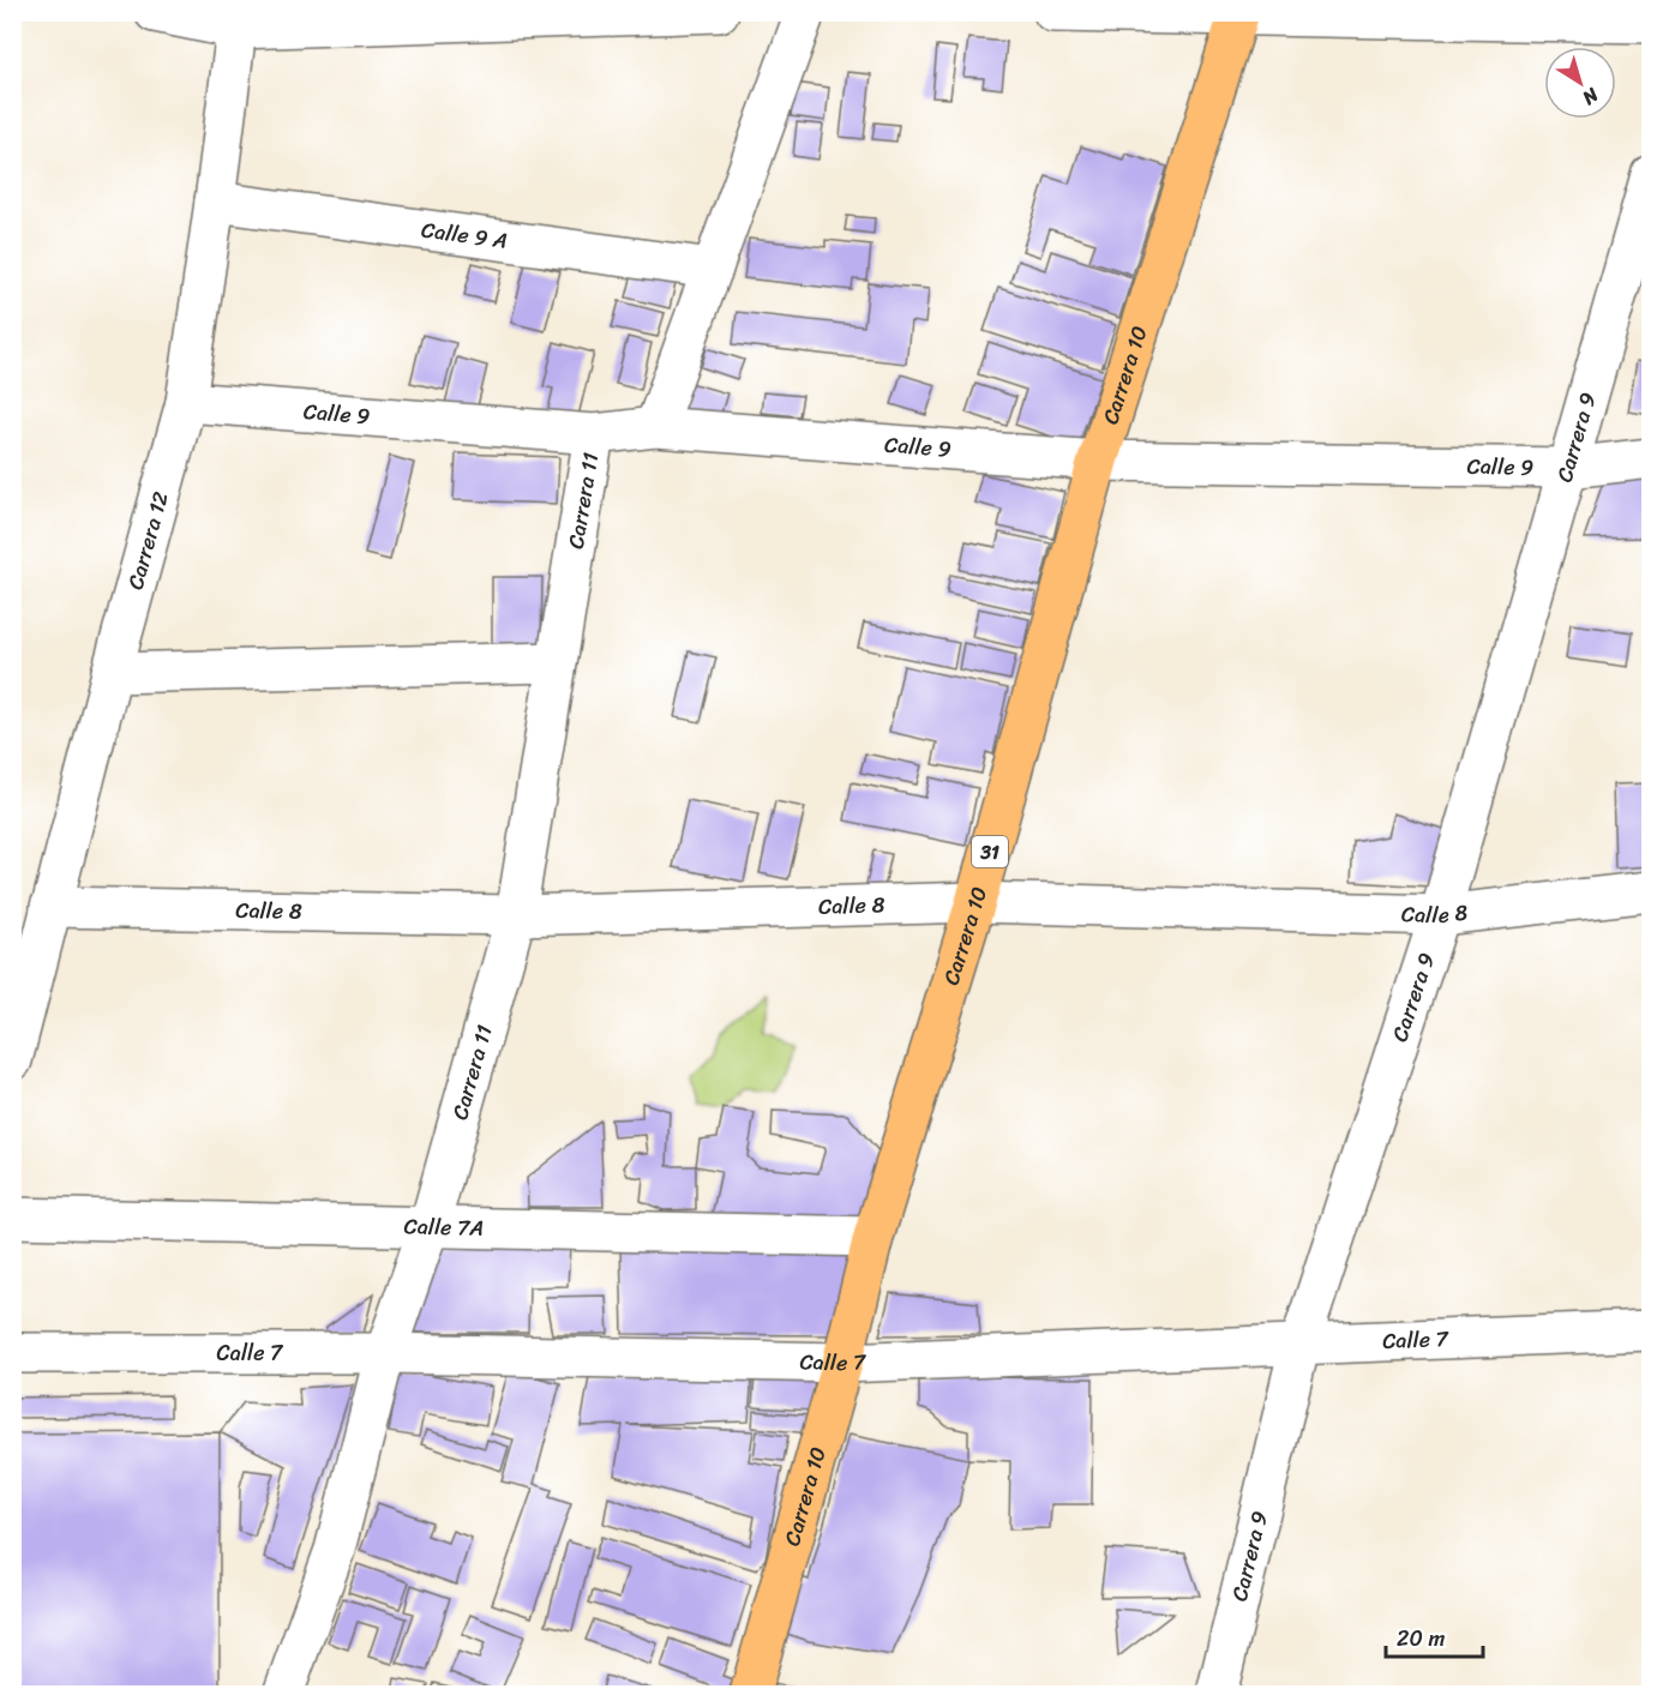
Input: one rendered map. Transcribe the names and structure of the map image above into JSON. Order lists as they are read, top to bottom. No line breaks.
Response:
{"streets":{"main road":["Carrera 10","31"],"street":["Calle 9 A","Calle 9","Carrera 9","Carrera 11","Carrera 12","Calle 8","Calle 7A","Calle 7"]},"crossings":[["Calle 9 A","Carrera 12"],["Carrera 10","Calle 9"],["Carrera 10","Calle 8"],["Carrera 10","Calle 7A"],["Carrera 10","Calle 7"],["Calle 9","Carrera 9"],["Calle 9","Carrera 11"],["Calle 9","Carrera 12"],["Carrera 9","Calle 8"],["Carrera 9","Calle 7"],["Carrera 11","Calle 8"],["Carrera 11","Calle 7A"],["Carrera 11","Calle 7"],["Carrera 12","Calle 8"]],"scale_bar":"20 m","north":"bottom right"}
